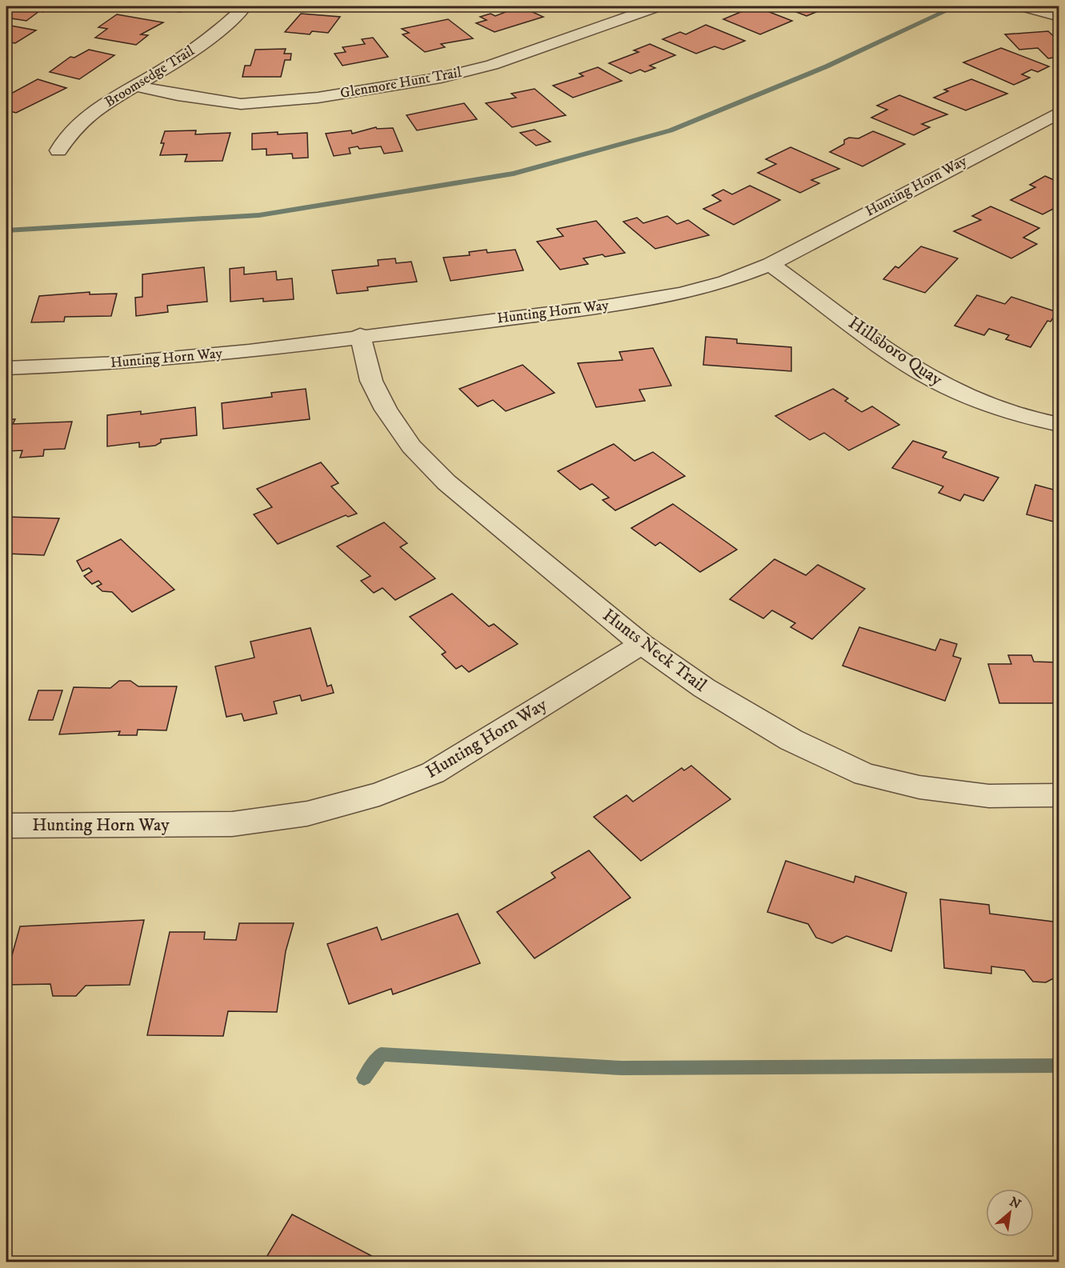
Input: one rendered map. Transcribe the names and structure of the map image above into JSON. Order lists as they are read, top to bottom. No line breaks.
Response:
{"streets":{"street":["Broomsedge Trail","Glenmore Hunt Trail","Hunting Horn Way","Hillsboro Quay","Hunts Neck Trail"]},"crossings":[["Broomsedge Trail","Glenmore Hunt Trail"],["Hunting Horn Way","Hillsboro Quay"],["Hunting Horn Way","Hunts Neck Trail"]],"north":"top right"}
